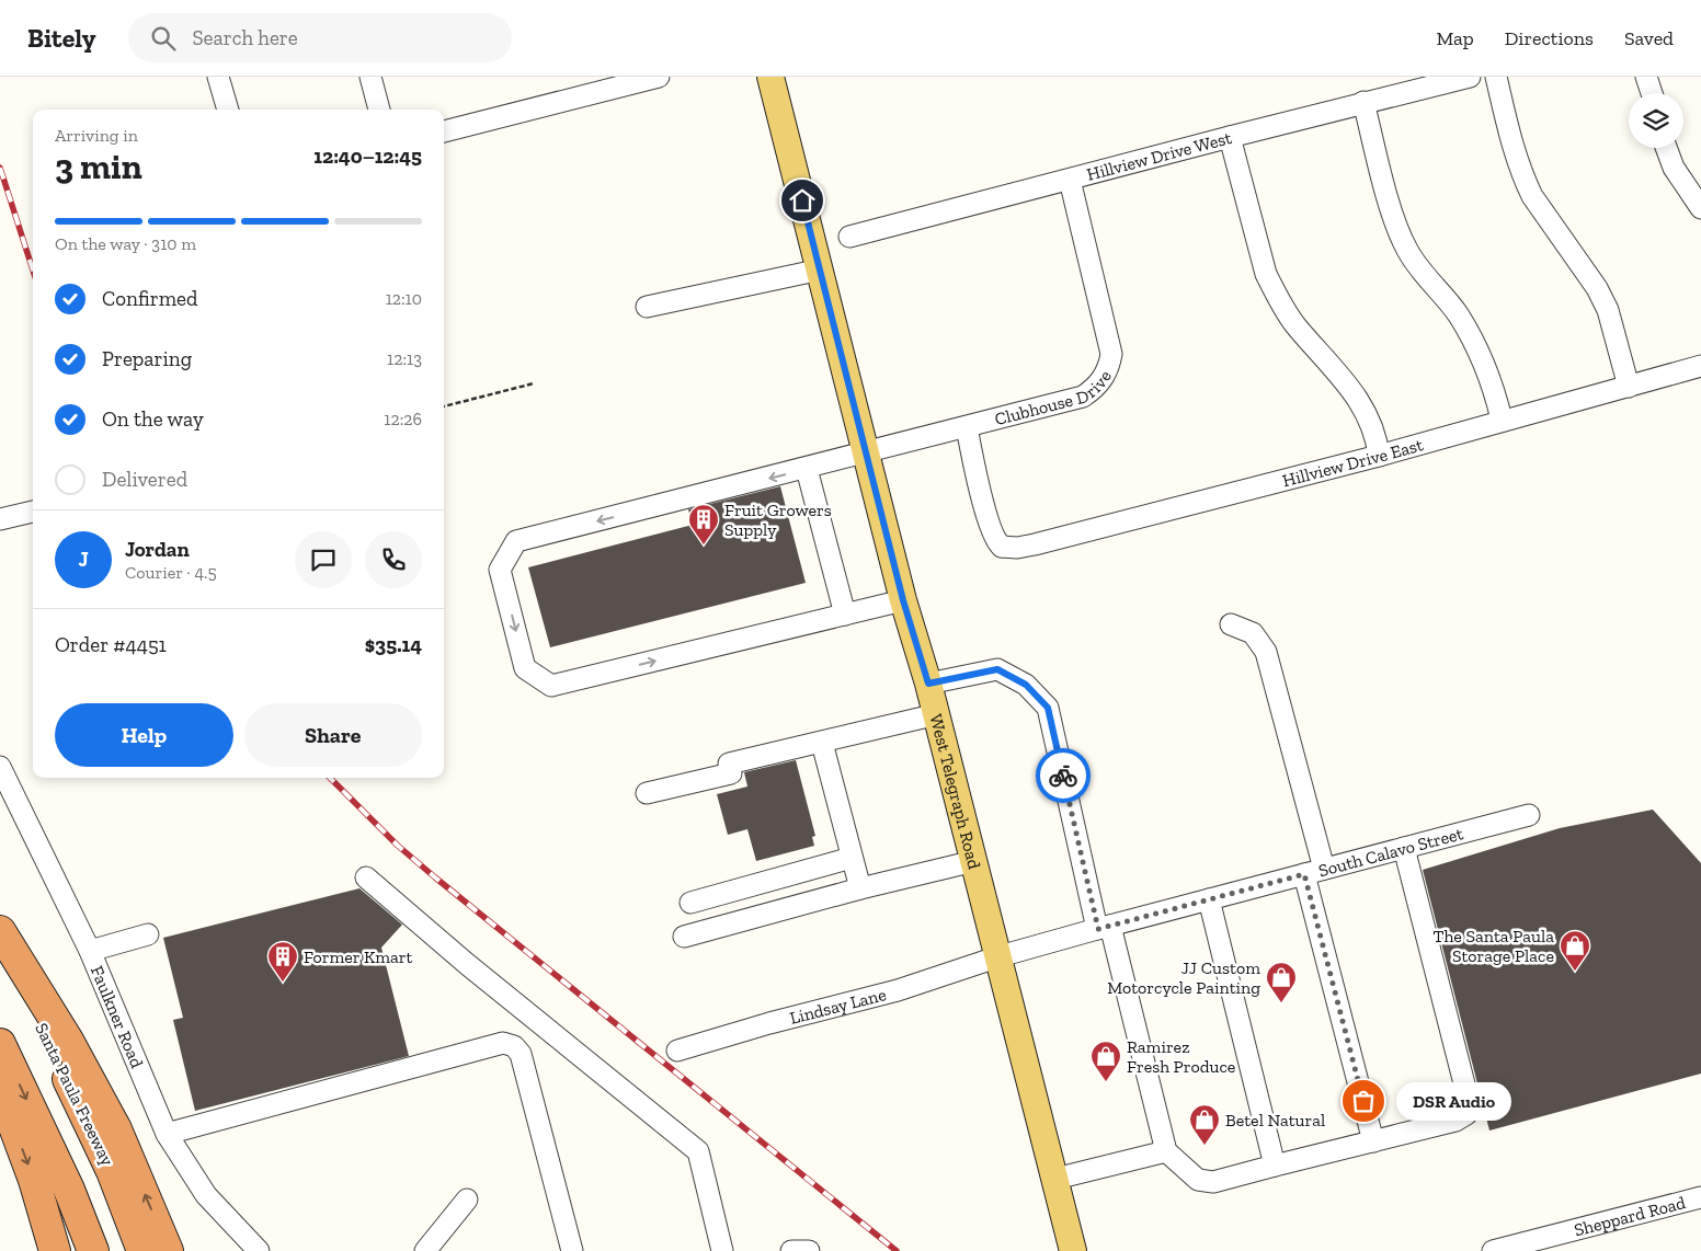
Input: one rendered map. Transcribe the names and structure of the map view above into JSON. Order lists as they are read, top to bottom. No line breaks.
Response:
{"streets":{"highway":["Santa Paula Freeway"],"main road":["West Telegraph Road"],"street":["Hillview Drive West","Clubhouse Drive","Hillview Drive East","South Calavo Street","Lindsay Lane","Faulkner Road","Sheppard Road"]},"crossings":[["Hillview Drive West","Clubhouse Drive"],["Clubhouse Drive","Hillview Drive East"],["Clubhouse Drive","West Telegraph Road"],["West Telegraph Road","South Calavo Street"],["West Telegraph Road","Lindsay Lane"],["South Calavo Street","Lindsay Lane"]],"places":{"building":["Fruit Growers Supply","Former Kmart"],"shop":["The Santa Paula Storage Place","JJ Custom Motorcycle Painting","Ramirez Fresh Produce","Betel Natural"],"other":["DSR Audio"]},"page":{"header":"Bitely","search":"Search here","nav":["Map","Directions","Saved"],"heading":["3 min","Arriving in","12:40–12:45"],"panel":["Jordan","Courier · 4.5","Order #4451","$35.14"],"bar":"On the way · 310 m","list":[["Confirmed","12:10"],["Preparing","12:13"],["On the way","12:26"],"Delivered"],"round":"J","buttons":["Help","Share"],"bubble":"DSR Audio"}}
